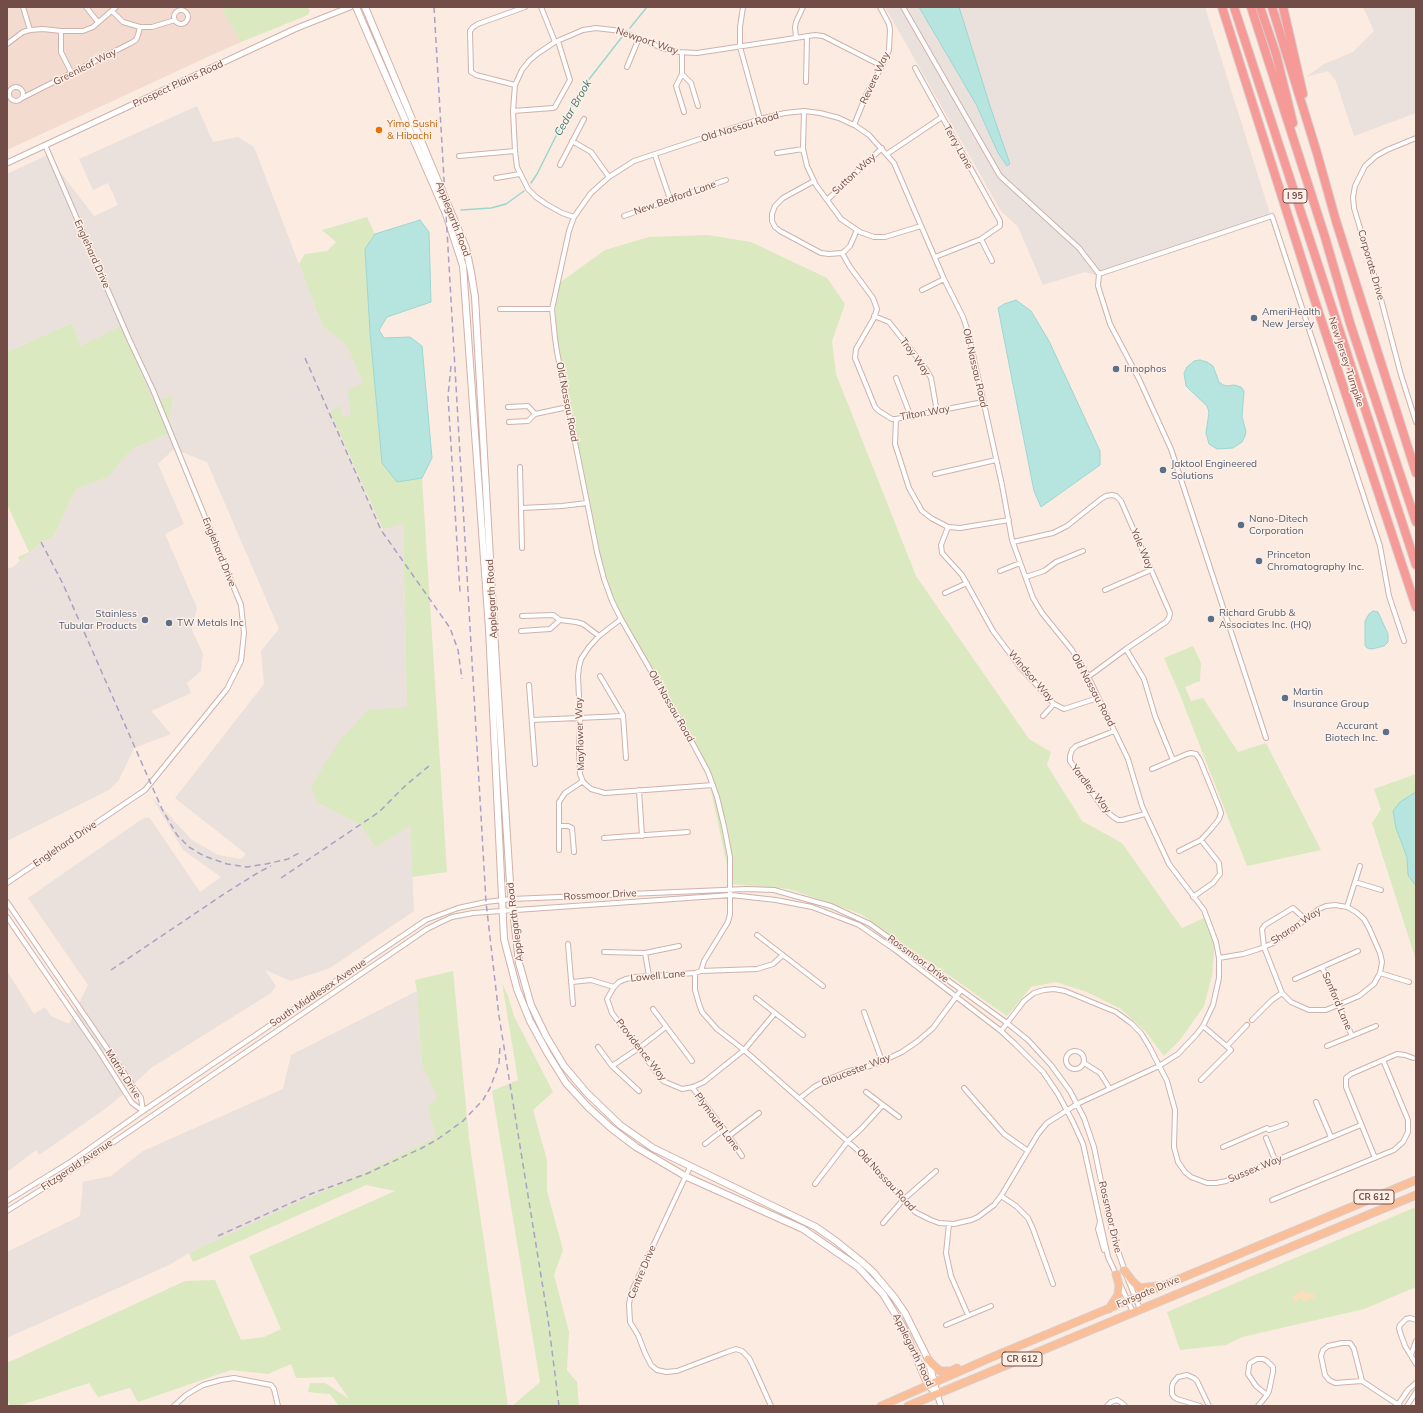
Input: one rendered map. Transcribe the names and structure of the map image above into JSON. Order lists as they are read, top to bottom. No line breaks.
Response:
{"streets":{"highway":["I 95","New Jersey Turnpike"],"main road":["Applegarth Road","CR 612","Forsgate Drive"],"street":["Newport Way","Greenleaf Way","Revere Way","Prospect Plains Road","Old Nassau Road","Terry Lane","Sutton Way","New Bedford Lane","Englehard Drive","Corporate Drive","Troy Way","Tilton Way","Yale Way","Windsor Way","Mayflower Way","Yardley Way","Rossmoor Drive","Sharon Way","Lowell Lane","South Middlesex Avenue","Sanford Lane","Providence Way","Gloucester Way","Matrix Drive","Plymouth Lane","Fitzgerald Avenue","Sussex Way","Centre Drive"]},"crossings":[["Newport Way","Revere Way"],["Newport Way","Old Nassau Road"],["Revere Way","Old Nassau Road"],["Prospect Plains Road","Englehard Drive"],["Old Nassau Road","Sutton Way"],["Old Nassau Road","Tilton Way"],["Old Nassau Road","Yale Way"],["Old Nassau Road","Windsor Way"],["Old Nassau Road","Mayflower Way"],["Old Nassau Road","Yardley Way"],["Old Nassau Road","Rossmoor Drive"],["Old Nassau Road","Sharon Way"],["Old Nassau Road","Lowell Lane"],["Old Nassau Road","Gloucester Way"],["Old Nassau Road","Sussex Way"],["Applegarth Road","Rossmoor Drive"],["Applegarth Road","South Middlesex Avenue"],["Applegarth Road","Centre Drive"],["Applegarth Road","Forsgate Drive"],["Troy Way","Tilton Way"],["Rossmoor Drive","South Middlesex Avenue"],["Rossmoor Drive","Gloucester Way"],["Rossmoor Drive","Sussex Way"],["Rossmoor Drive","Forsgate Drive"],["Sharon Way","Sanford Lane"],["Lowell Lane","Providence Way"],["South Middlesex Avenue","Matrix Drive"],["South Middlesex Avenue","Fitzgerald Avenue"],["Providence Way","Plymouth Lane"],["Matrix Drive","Fitzgerald Avenue"]],"water":["Cedar Brook"],"places":["Yimo Sushi & Hibachi","AmeriHealth New Jersey","Innophos","Jaktool Engineered Solutions","Nano-Ditech Corporation","Princeton Chromatography Inc.","Richard Grubb & Associates Inc. (HQ)","Stainless Tubular Products","TW Metals Inc","Martin Insurance Group","Accurant Biotech Inc."]}
